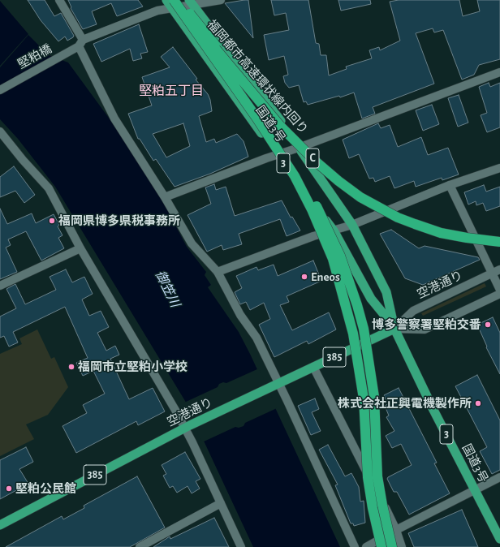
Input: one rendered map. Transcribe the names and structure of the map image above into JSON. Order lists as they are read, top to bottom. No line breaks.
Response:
{"streets":{"highway":["福岡都市高速環状線内回り","国道3号","C","3","空港通り","385"],"street":["堅粕橋"]},"crossings":[["堅粕橋","福岡都市高速環状線内回り"],["堅粕橋","国道3号"],["堅粕橋","C"],["福岡都市高速環状線内回り","国道3号"],["福岡都市高速環状線内回り","C"],["国道3号","C"],["国道3号","空港通り"]],"districts":["堅粕五丁目"],"water":["御笠川"],"places":["福岡県博多県税事務所","Eneos","博多警察署堅粕交番","福岡市立堅粕小学校","株式会社正興電機製作所","堅粕公民館"]}
